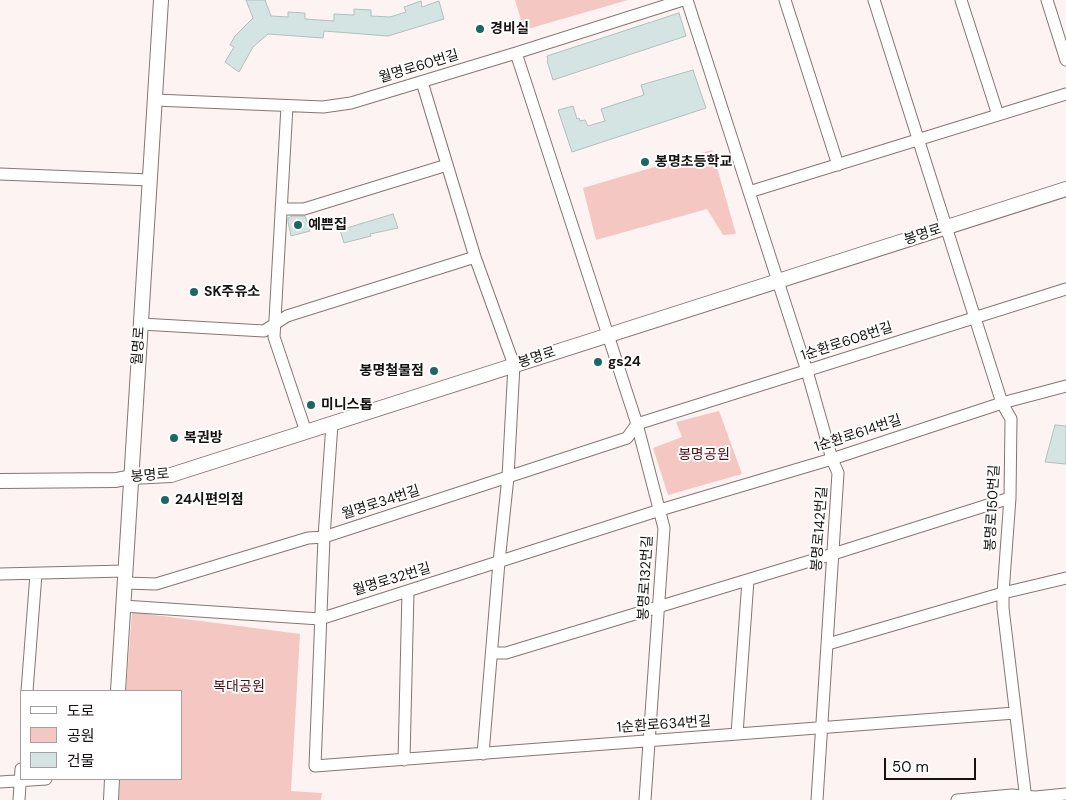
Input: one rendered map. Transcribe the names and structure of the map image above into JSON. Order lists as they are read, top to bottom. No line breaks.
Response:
{"streets":{"street":["월명로60번길","봉명로","1순환로608번길","월명로","1순환로614번길","월명로34번길","봉명로150번길","봉명로142번길","봉명로132번길","월명로32번길","1순환로634번길"]},"crossings":[["월명로60번길","월명로"],["월명로60번길","봉명로142번길"],["월명로60번길","봉명로132번길"],["봉명로","월명로"],["봉명로","봉명로150번길"],["봉명로","봉명로142번길"],["봉명로","봉명로132번길"],["1순환로608번길","월명로34번길"],["1순환로608번길","봉명로150번길"],["1순환로608번길","봉명로142번길"],["1순환로608번길","봉명로132번길"],["월명로","월명로34번길"],["월명로","월명로32번길"],["1순환로614번길","봉명로150번길"],["1순환로614번길","봉명로142번길"],["1순환로614번길","봉명로132번길"],["1순환로614번길","월명로32번길"],["월명로34번길","봉명로132번길"],["봉명로150번길","1순환로634번길"],["봉명로142번길","1순환로634번길"],["봉명로132번길","월명로32번길"],["봉명로132번길","1순환로634번길"],["월명로32번길","1순환로634번길"]],"parks":["봉명공원","복대공원"],"places":["경비실","봉명초등학교","예쁜집","SK주유소","gs24","봉명철물점","미니스톱","복권방","24시편의점"],"legend":["도로","공원","건물"],"scale_bar":"50 m"}
